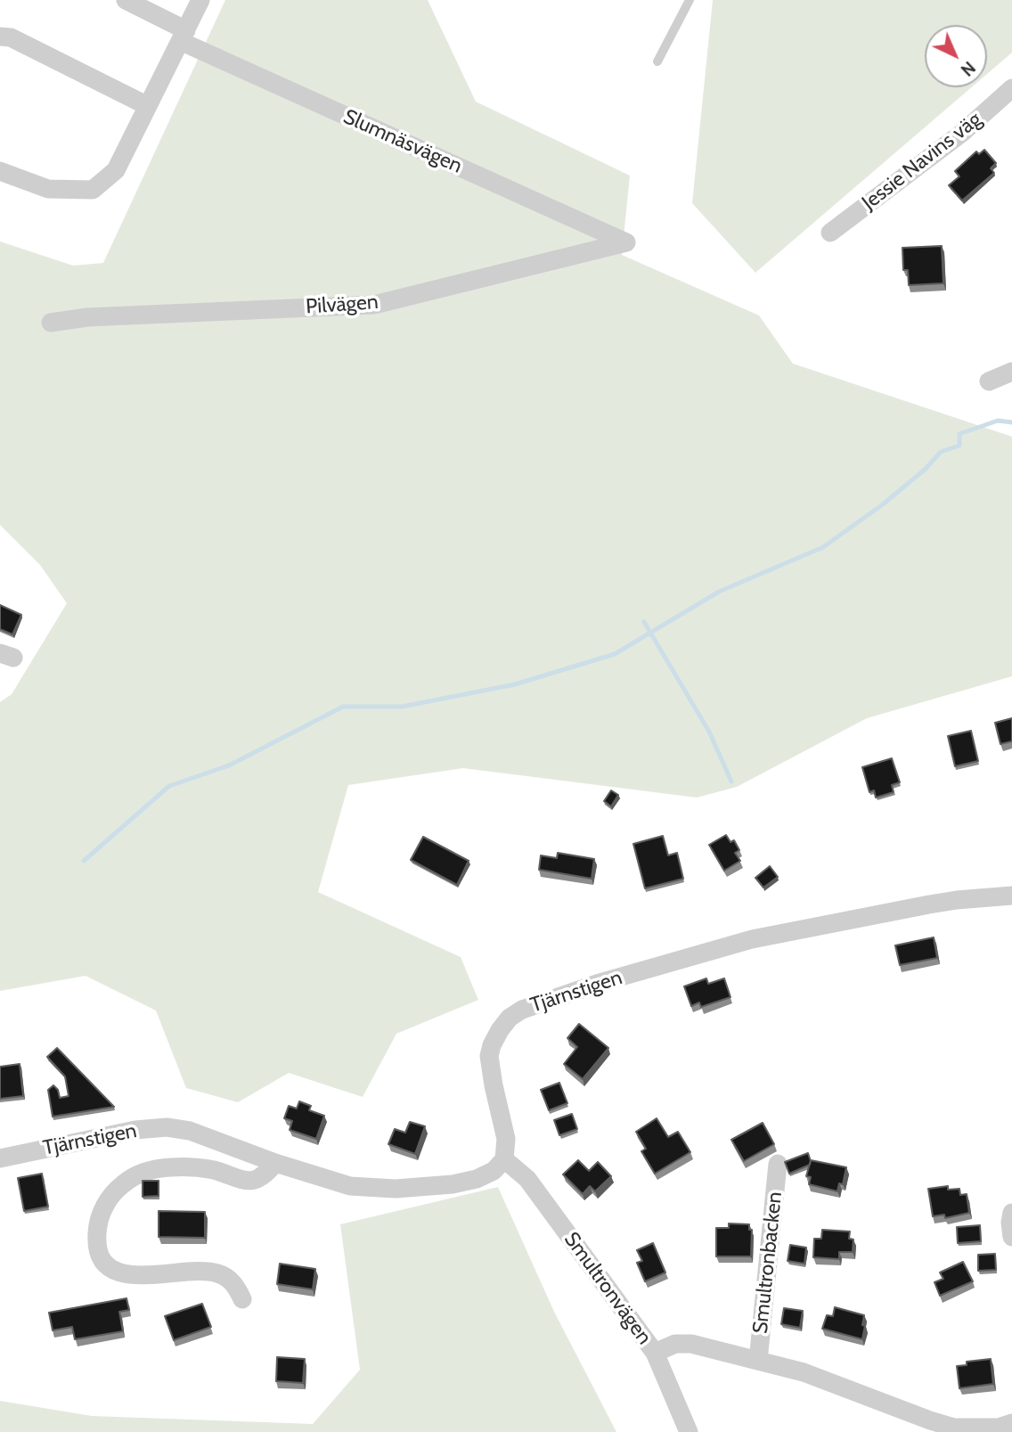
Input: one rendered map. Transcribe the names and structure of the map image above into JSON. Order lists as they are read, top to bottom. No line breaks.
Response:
{"streets":{"street":["Slumnäsvägen","Jessie Navins väg","Pilvägen","Tjärnstigen","Smultronbacken","Smultronvägen"]},"crossings":[["Slumnäsvägen","Pilvägen"],["Tjärnstigen","Smultronvägen"],["Smultronbacken","Smultronvägen"]],"north":"bottom right"}
